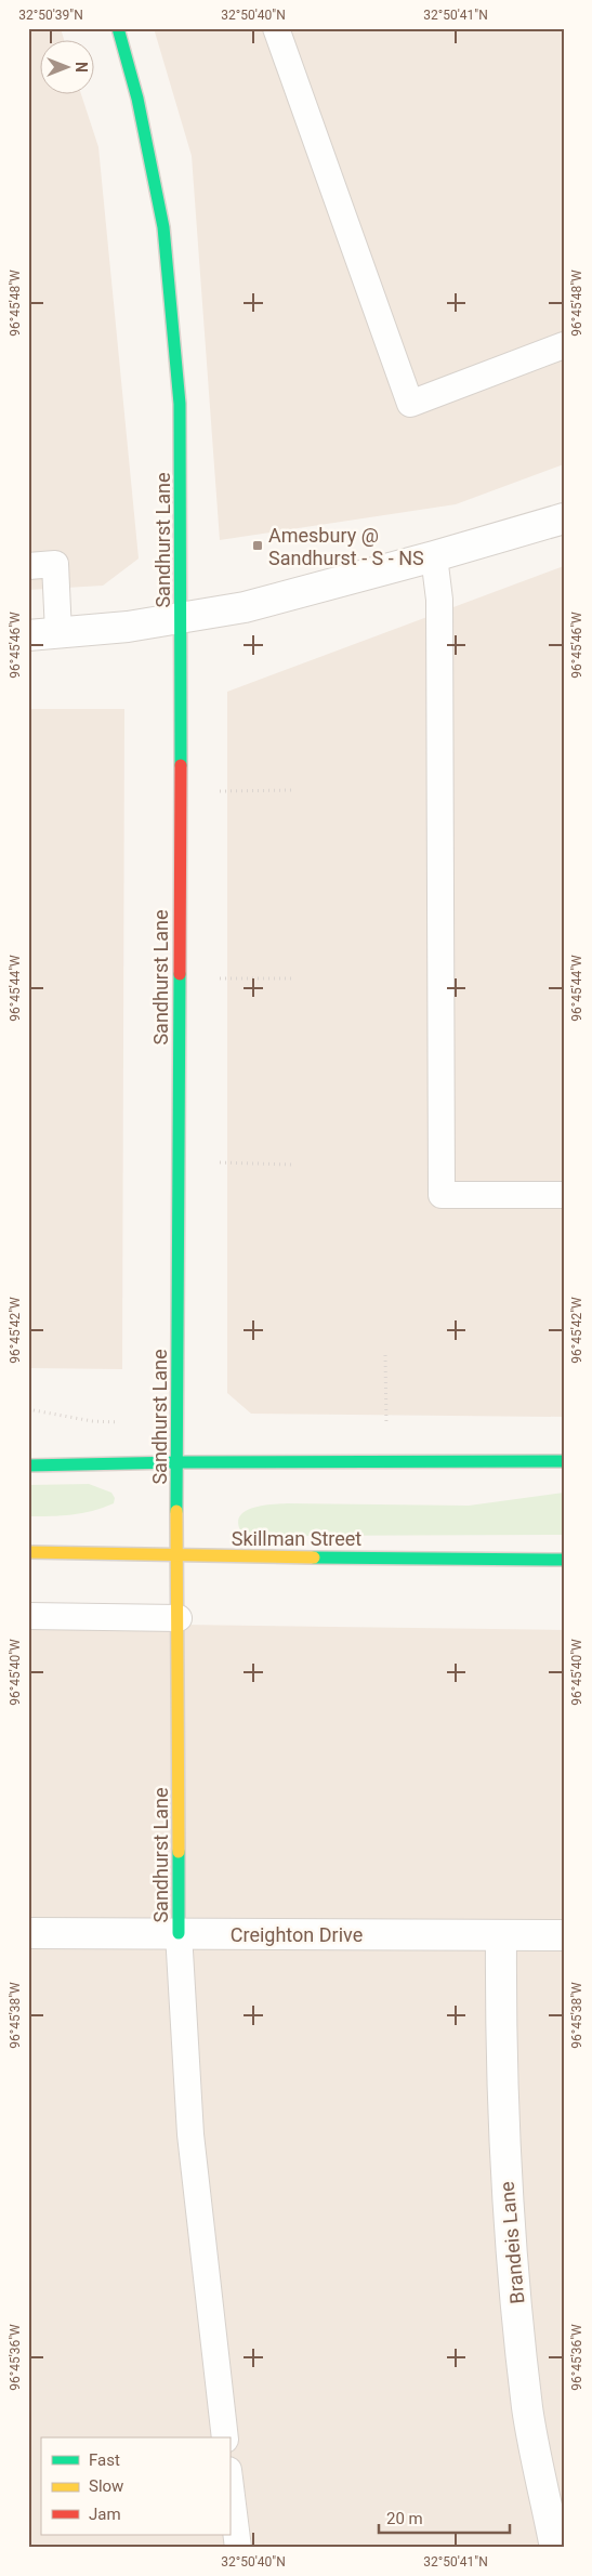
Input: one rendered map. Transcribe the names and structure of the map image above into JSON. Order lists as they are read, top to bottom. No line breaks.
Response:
{"streets":{"street":["Sandhurst Lane","Skillman Street","Creighton Drive","Brandeis Lane"]},"crossings":[["Sandhurst Lane","Skillman Street"],["Sandhurst Lane","Creighton Drive"],["Creighton Drive","Brandeis Lane"]],"places":{"transit":["Amesbury @ Sandhurst - S - NS"]},"legend":["Fast","Slow","Jam"],"scale_bar":"20 m","north":"right","coordinates":["32°50'39\"N","32°50'40\"N","32°50'41\"N","96°45'48\"W","96°45'46\"W","96°45'44\"W","96°45'42\"W","96°45'40\"W","96°45'38\"W","96°45'36\"W"]}
